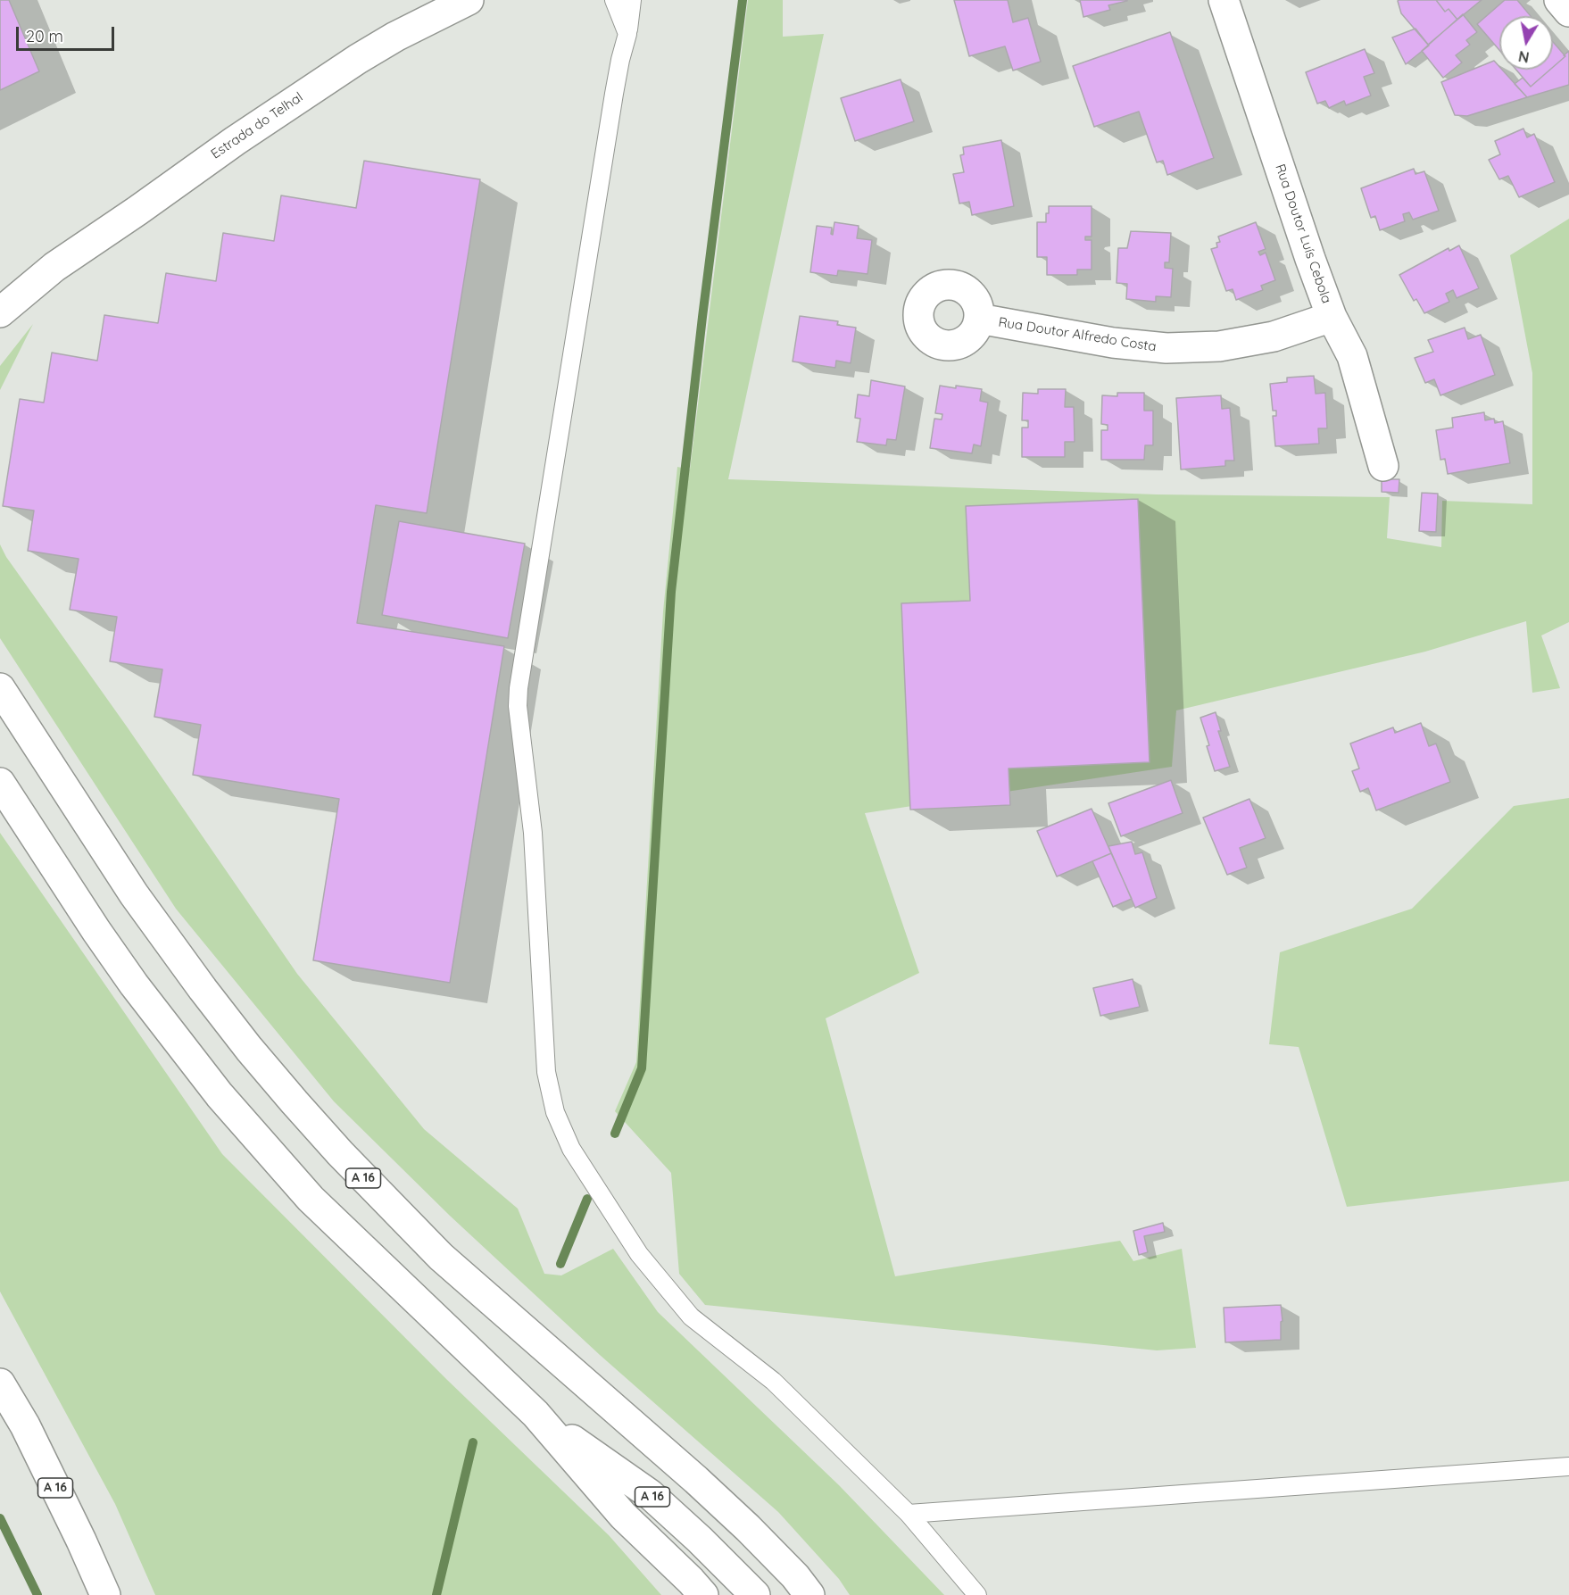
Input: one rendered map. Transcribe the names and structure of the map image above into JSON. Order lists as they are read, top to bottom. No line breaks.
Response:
{"streets":{"main road":["Estrada do Telhal","Rua Doutor Luís Cebola","Rua Doutor Alfredo Costa","A 16"]},"crossings":[["Rua Doutor Luís Cebola","Rua Doutor Alfredo Costa"]],"scale_bar":"20 m","north":"bottom"}
